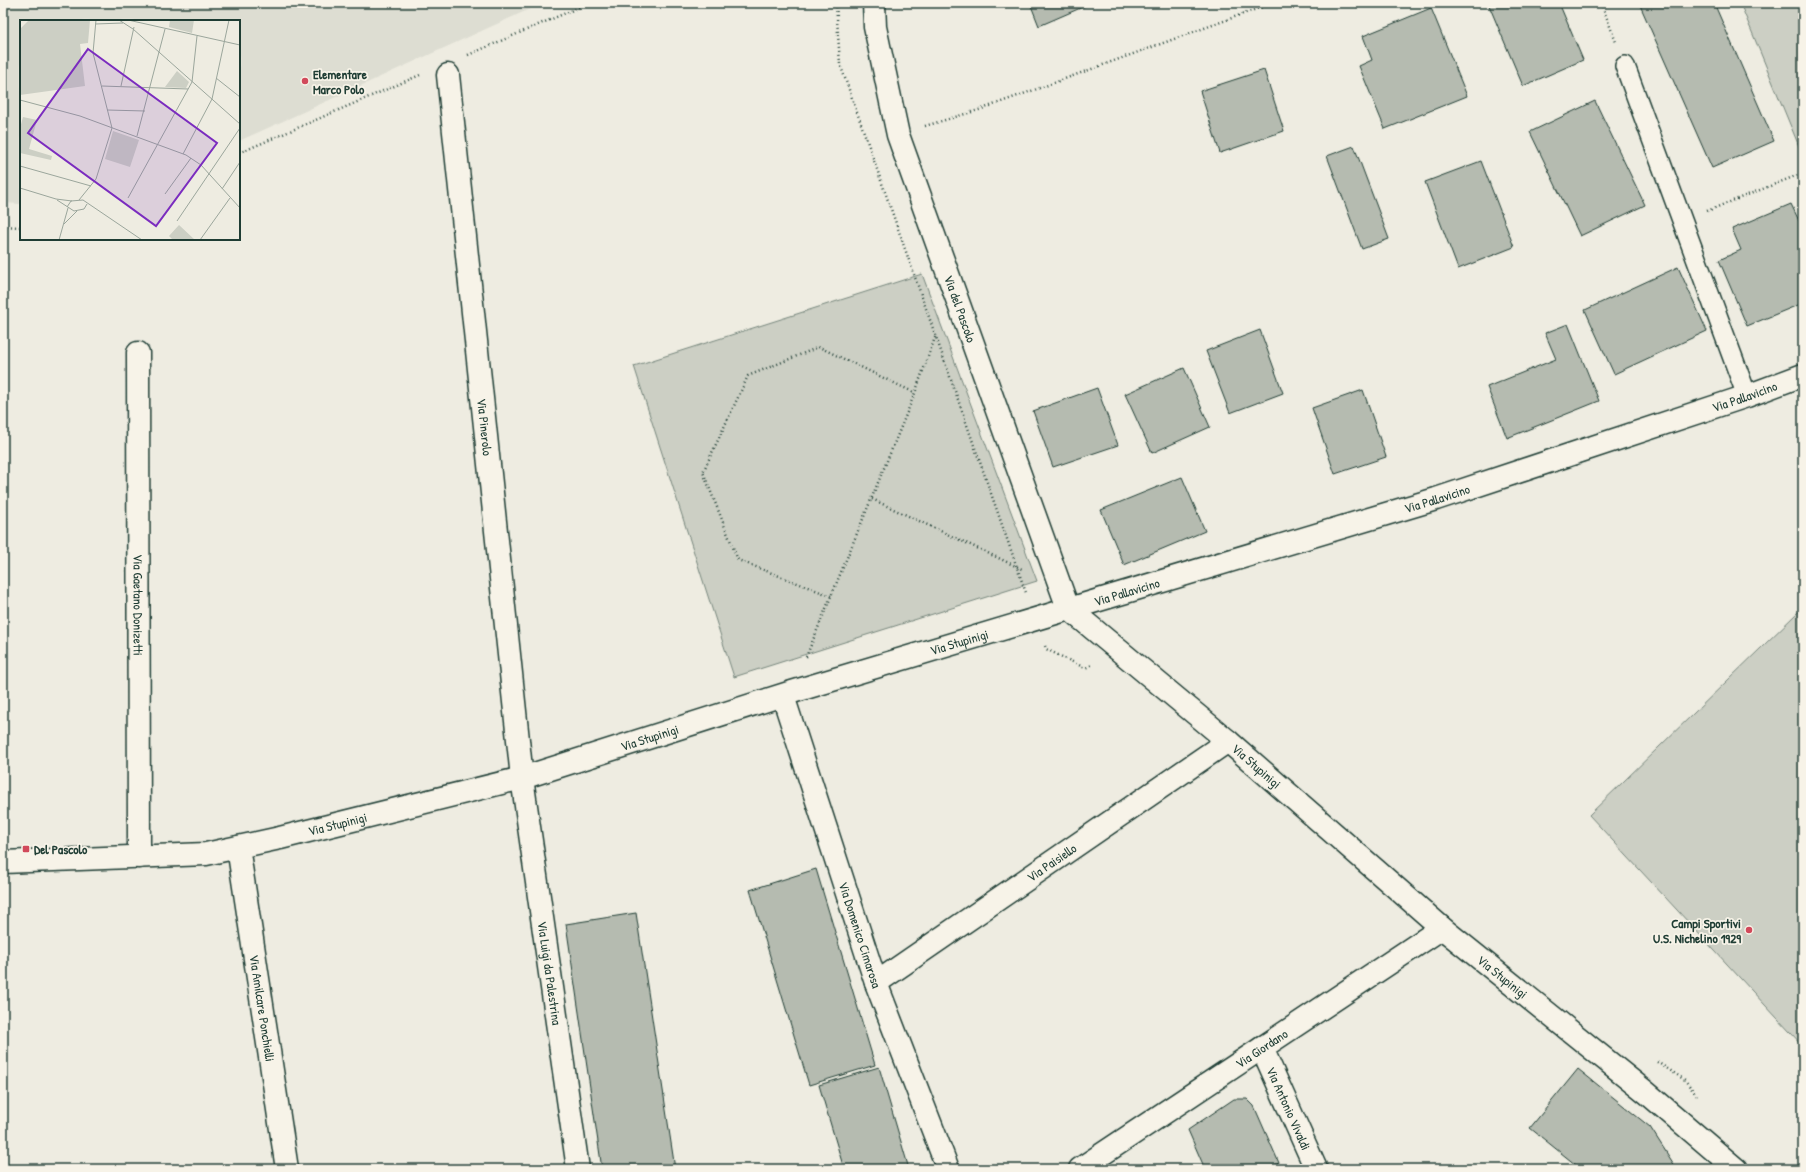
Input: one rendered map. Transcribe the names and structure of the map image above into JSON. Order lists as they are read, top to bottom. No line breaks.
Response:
{"streets":{"street":["Via del Pascolo","Via Pallavicino","Via Pinerolo","Via Gaetano Donizetti","Via Stupinigi","Via Paisiello","Via Domenico Cimarosa","Via Luigi da Palestrina","Via Amilcare Ponchielli","Via Giordano","Via Antonio Vivaldi"]},"crossings":[["Via del Pascolo","Via Pallavicino"],["Via del Pascolo","Via Stupinigi"],["Via Pallavicino","Via Stupinigi"],["Via Pinerolo","Via Stupinigi"],["Via Pinerolo","Via Luigi da Palestrina"],["Via Gaetano Donizetti","Via Stupinigi"],["Via Stupinigi","Via Paisiello"],["Via Stupinigi","Via Domenico Cimarosa"],["Via Stupinigi","Via Luigi da Palestrina"],["Via Stupinigi","Via Amilcare Ponchielli"],["Via Stupinigi","Via Giordano"],["Via Paisiello","Via Domenico Cimarosa"],["Via Giordano","Via Antonio Vivaldi"]],"places":{"other":["Elementare Marco Polo","Campi Sportivi U.S. Nichelino 1929"],"transit":["Del Pascolo"]}}
